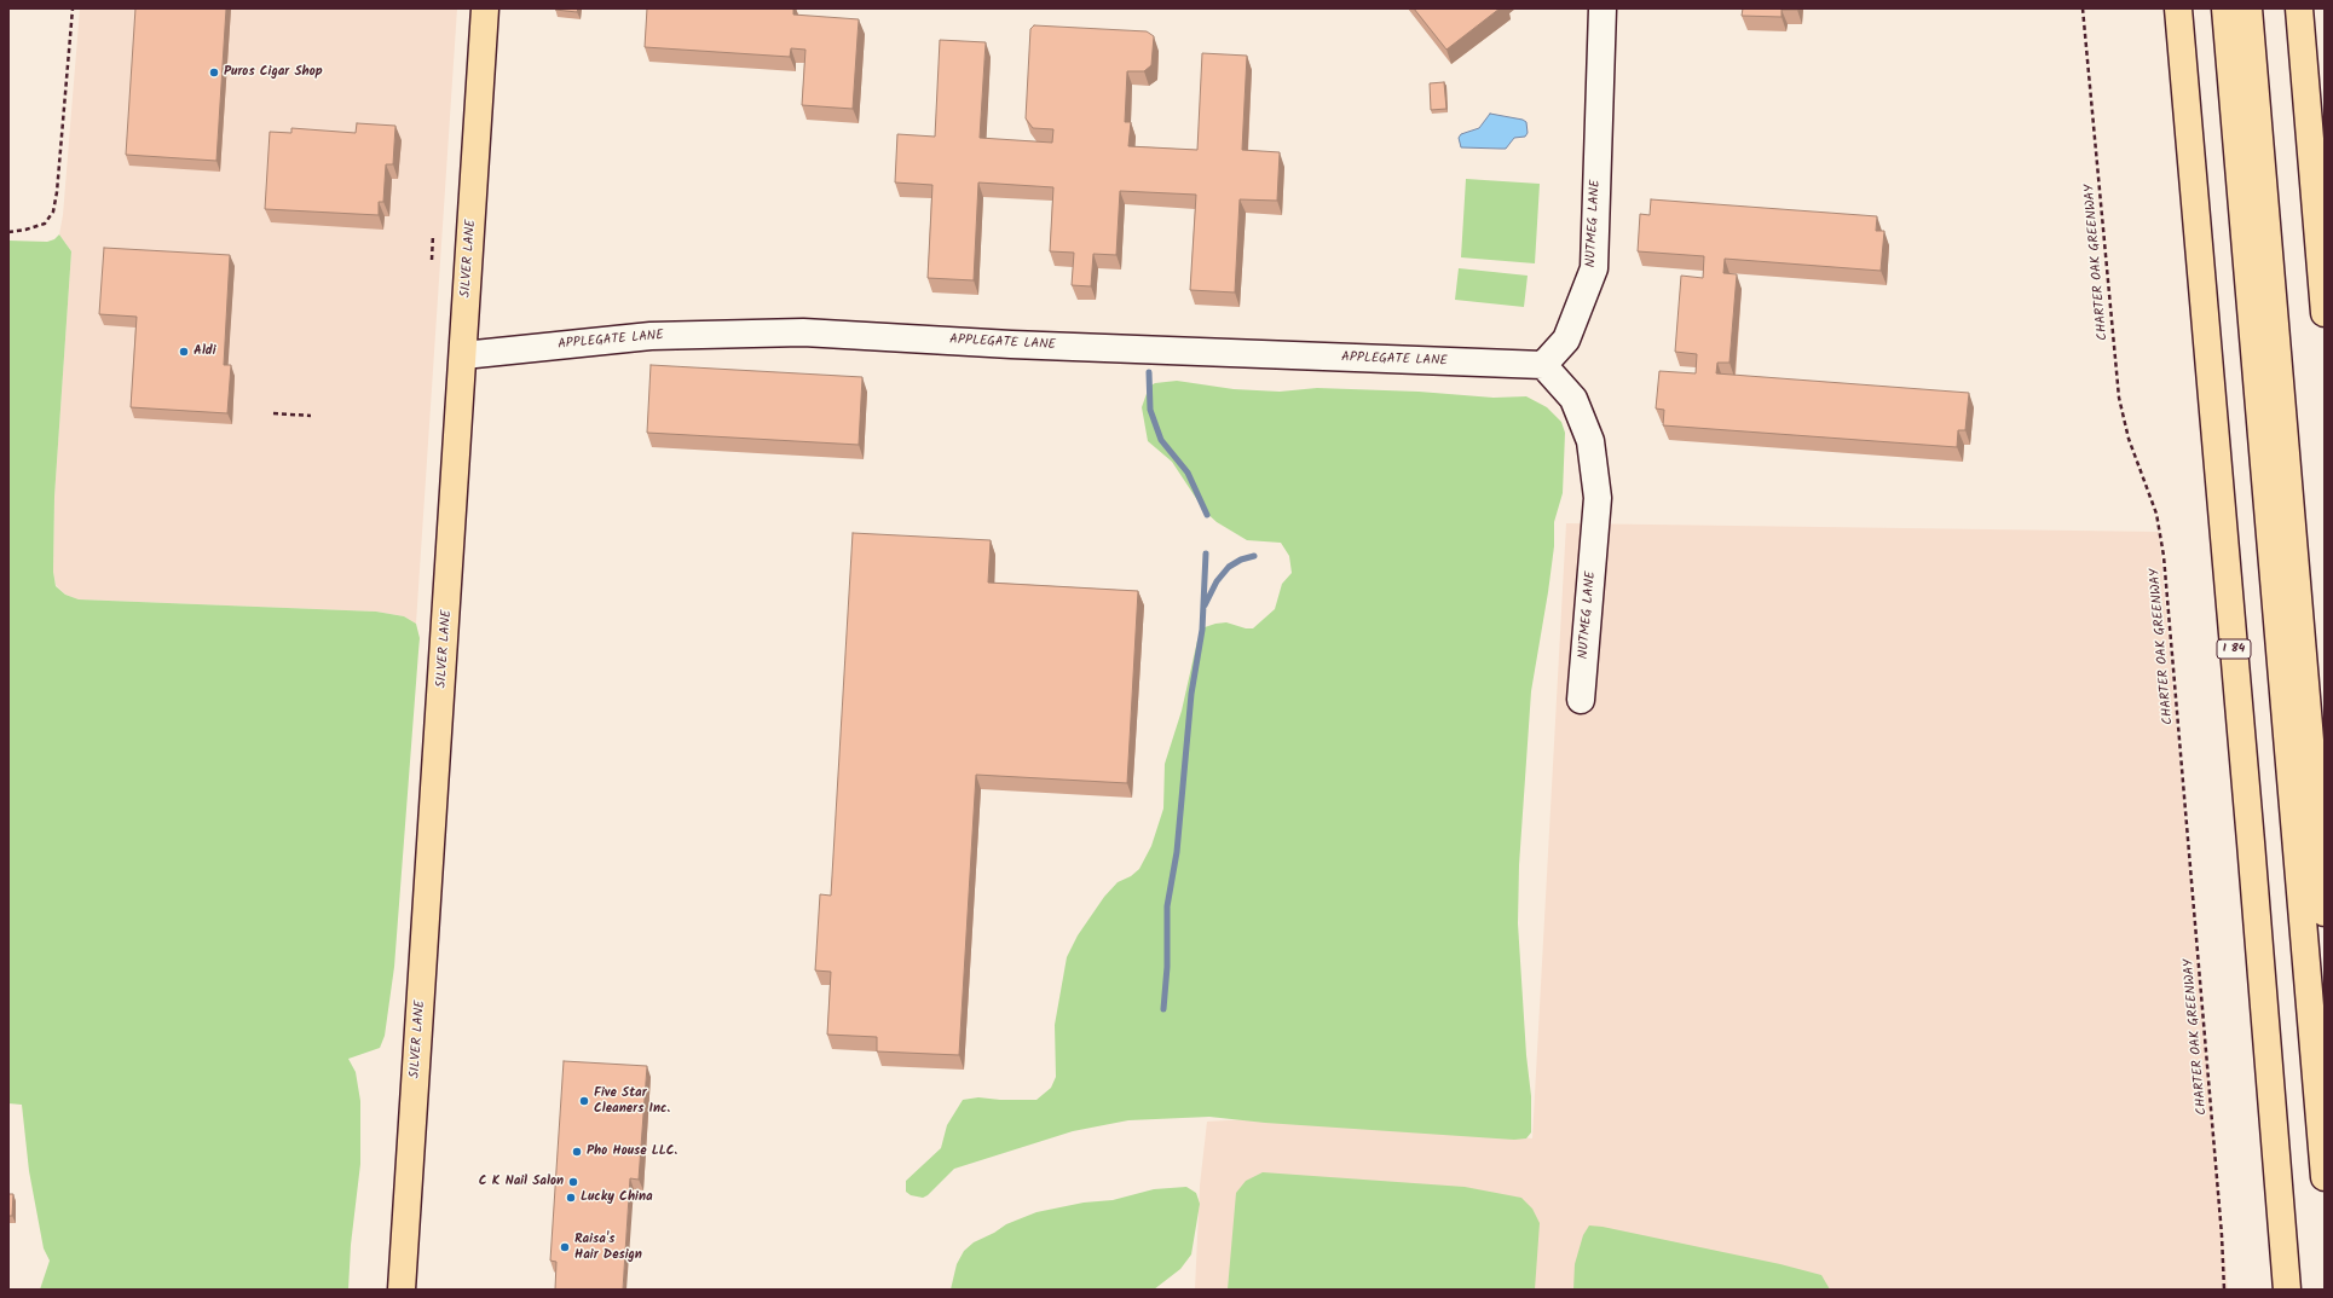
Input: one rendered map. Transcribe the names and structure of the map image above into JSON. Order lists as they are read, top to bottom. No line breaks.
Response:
{"streets":{"main road":["SILVER LANE","I 84"],"street":["NUTMEG LANE","APPLEGATE LANE"],"path":["CHARTER OAK GREENWAY"]},"crossings":[["NUTMEG LANE","APPLEGATE LANE"],["SILVER LANE","APPLEGATE LANE"]],"places":["Puros Cigar Shop","Aldi","Five Star Cleaners Inc.","Pho House LLC.","C K Nail Salon","Lucky China","Raisa's Hair Design"]}
